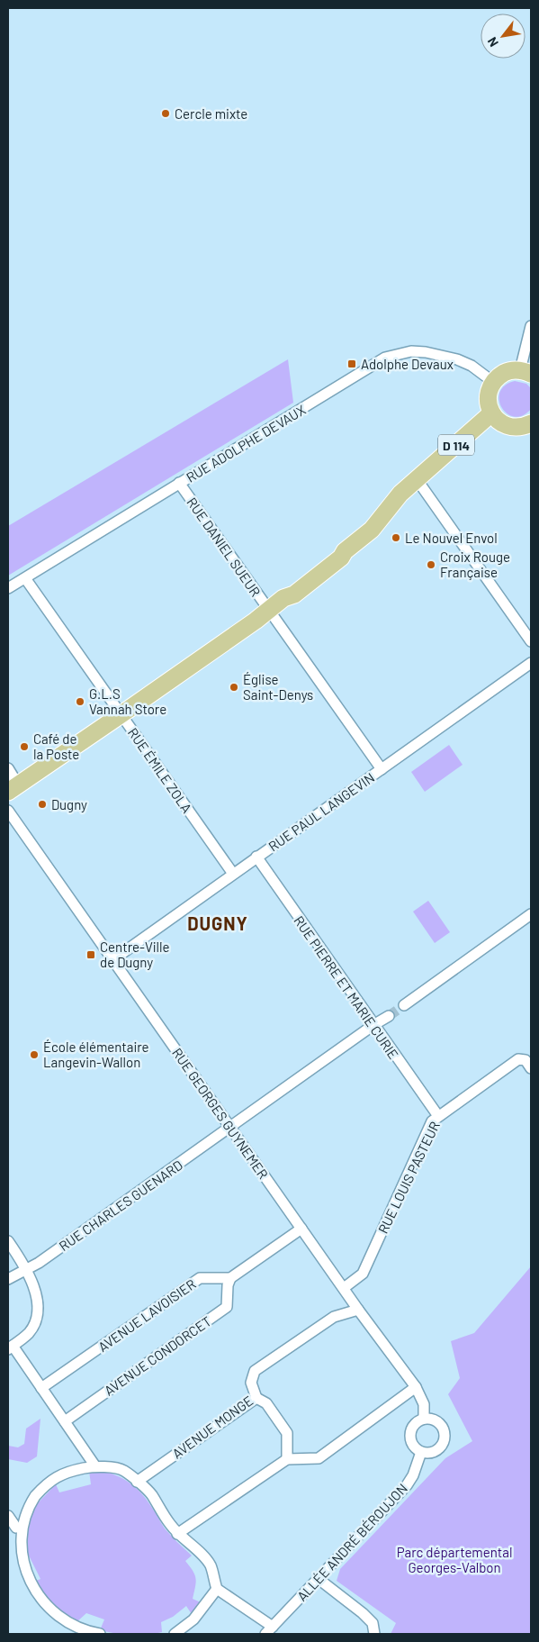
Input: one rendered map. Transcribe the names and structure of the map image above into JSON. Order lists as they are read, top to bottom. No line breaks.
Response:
{"streets":{"main road":["D 114"],"street":["RUE ADOLPHE DEVAUX","RUE DANIEL SUEUR","RUE ÉMILE ZOLA","RUE PAUL LANGEVIN","RUE PIERRE ET MARIE CURIE","RUE GEORGES GUYNEMER","RUE LOUIS PASTEUR","RUE CHARLES GUENARD","AVENUE LAVOISIER","AVENUE CONDORCET","AVENUE MONGE","ALLÉE ANDRÉ BÉROUJON"]},"crossings":[["RUE ADOLPHE DEVAUX","RUE DANIEL SUEUR"],["RUE ADOLPHE DEVAUX","RUE ÉMILE ZOLA"],["D 114","RUE DANIEL SUEUR"],["D 114","RUE ÉMILE ZOLA"],["RUE DANIEL SUEUR","RUE PAUL LANGEVIN"],["RUE ÉMILE ZOLA","RUE PAUL LANGEVIN"],["RUE PAUL LANGEVIN","RUE PIERRE ET MARIE CURIE"],["RUE PAUL LANGEVIN","RUE GEORGES GUYNEMER"],["RUE PIERRE ET MARIE CURIE","RUE LOUIS PASTEUR"],["RUE PIERRE ET MARIE CURIE","RUE CHARLES GUENARD"],["RUE GEORGES GUYNEMER","RUE LOUIS PASTEUR"],["RUE GEORGES GUYNEMER","RUE CHARLES GUENARD"],["RUE GEORGES GUYNEMER","AVENUE MONGE"],["RUE GEORGES GUYNEMER","ALLÉE ANDRÉ BÉROUJON"],["AVENUE LAVOISIER","AVENUE CONDORCET"]],"districts":["DUGNY"],"parks":["Parc départemental Georges-Valbon"],"places":{"other":["Cercle mixte","Le Nouvel Envol","Croix Rouge Française","Église Saint-Denys","G.L.S Vannah Store","Café de la Poste","Dugny","École élémentaire Langevin-Wallon"],"transit":["Adolphe Devaux","Centre-Ville de Dugny"]},"north":"bottom left"}
